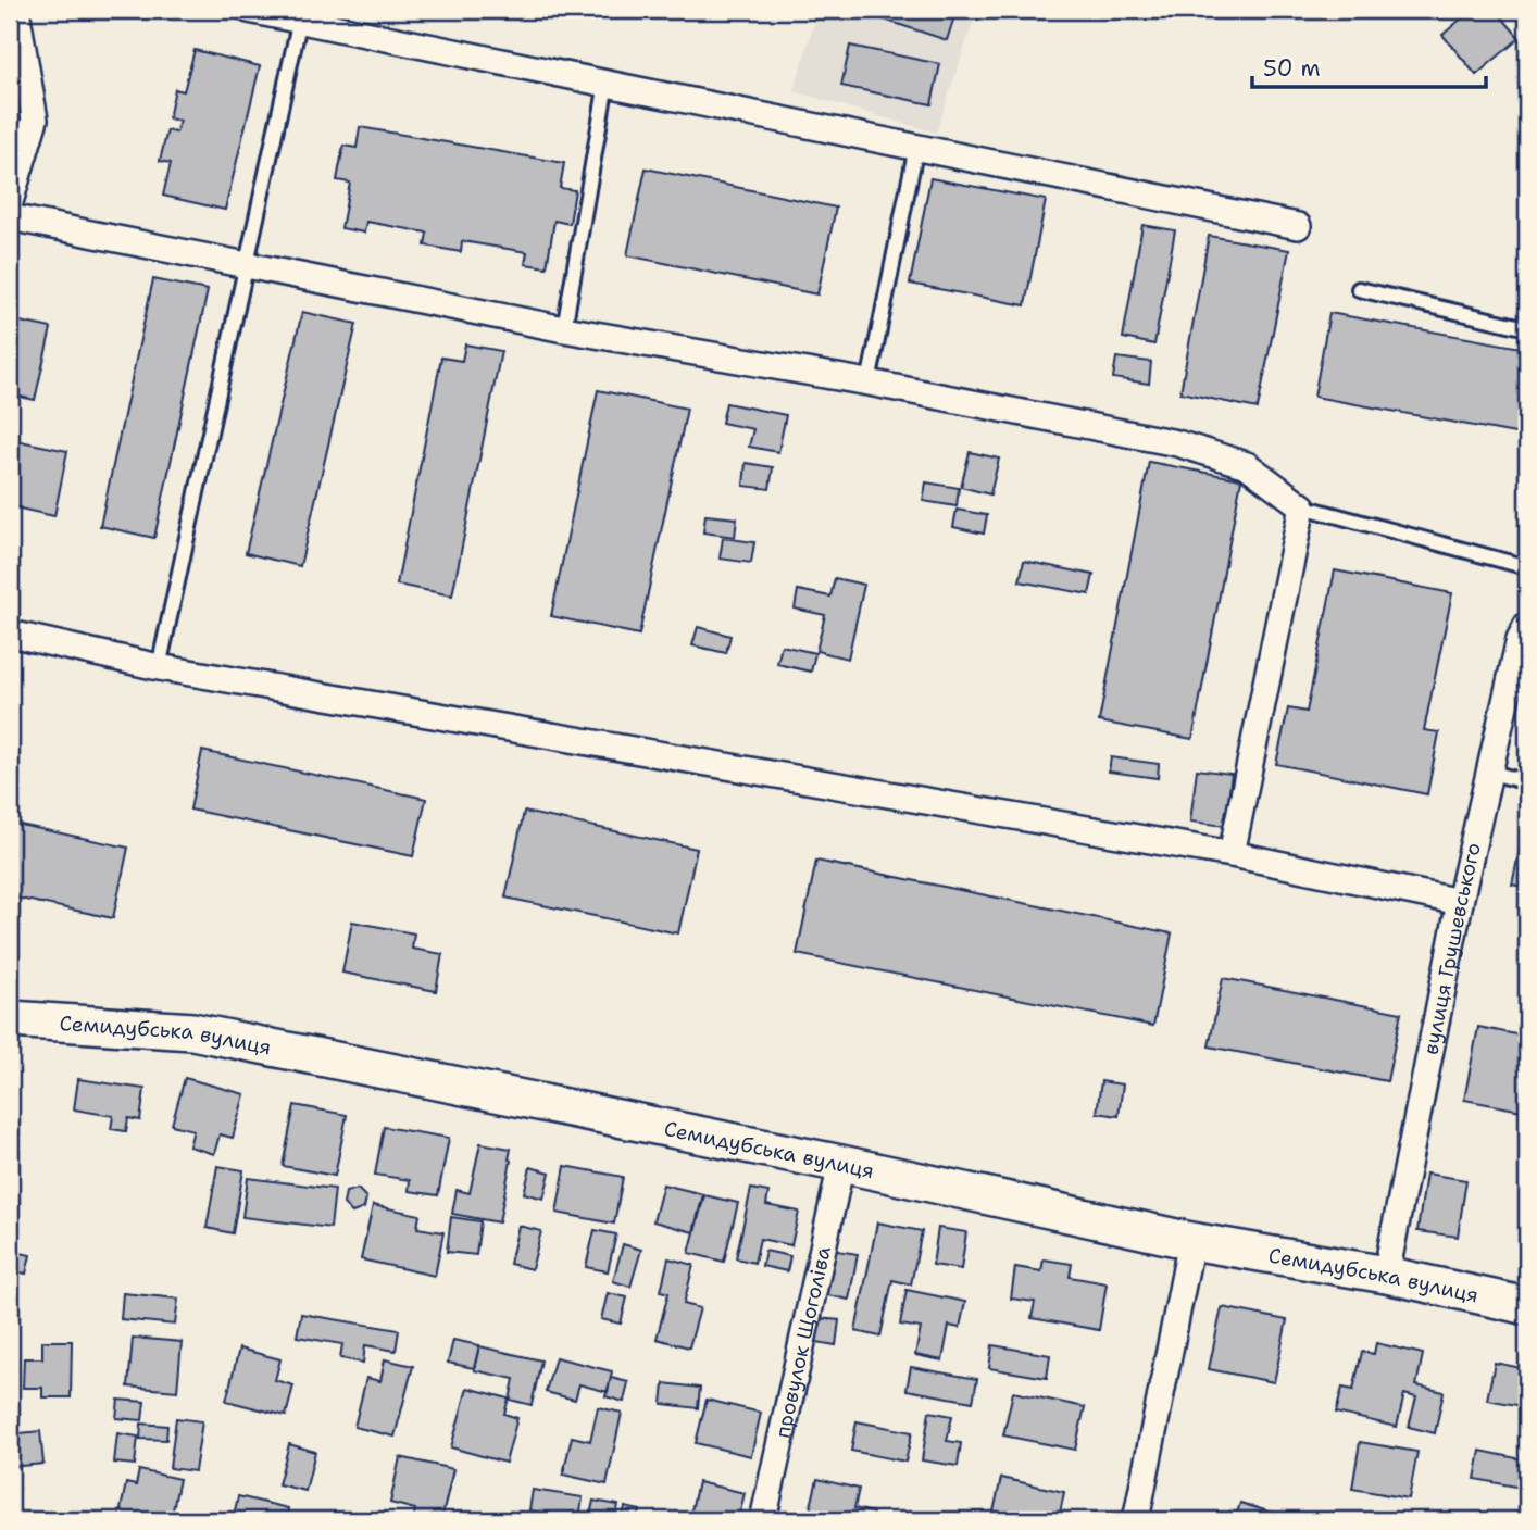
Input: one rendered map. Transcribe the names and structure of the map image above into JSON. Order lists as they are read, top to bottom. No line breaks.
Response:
{"streets":{"street":["вулиця Грушевського","Семидубська вулиця","провулок Щоголіва"]},"crossings":[["вулиця Грушевського","Семидубська вулиця"],["Семидубська вулиця","провулок Щоголіва"]],"scale_bar":"50 m"}
